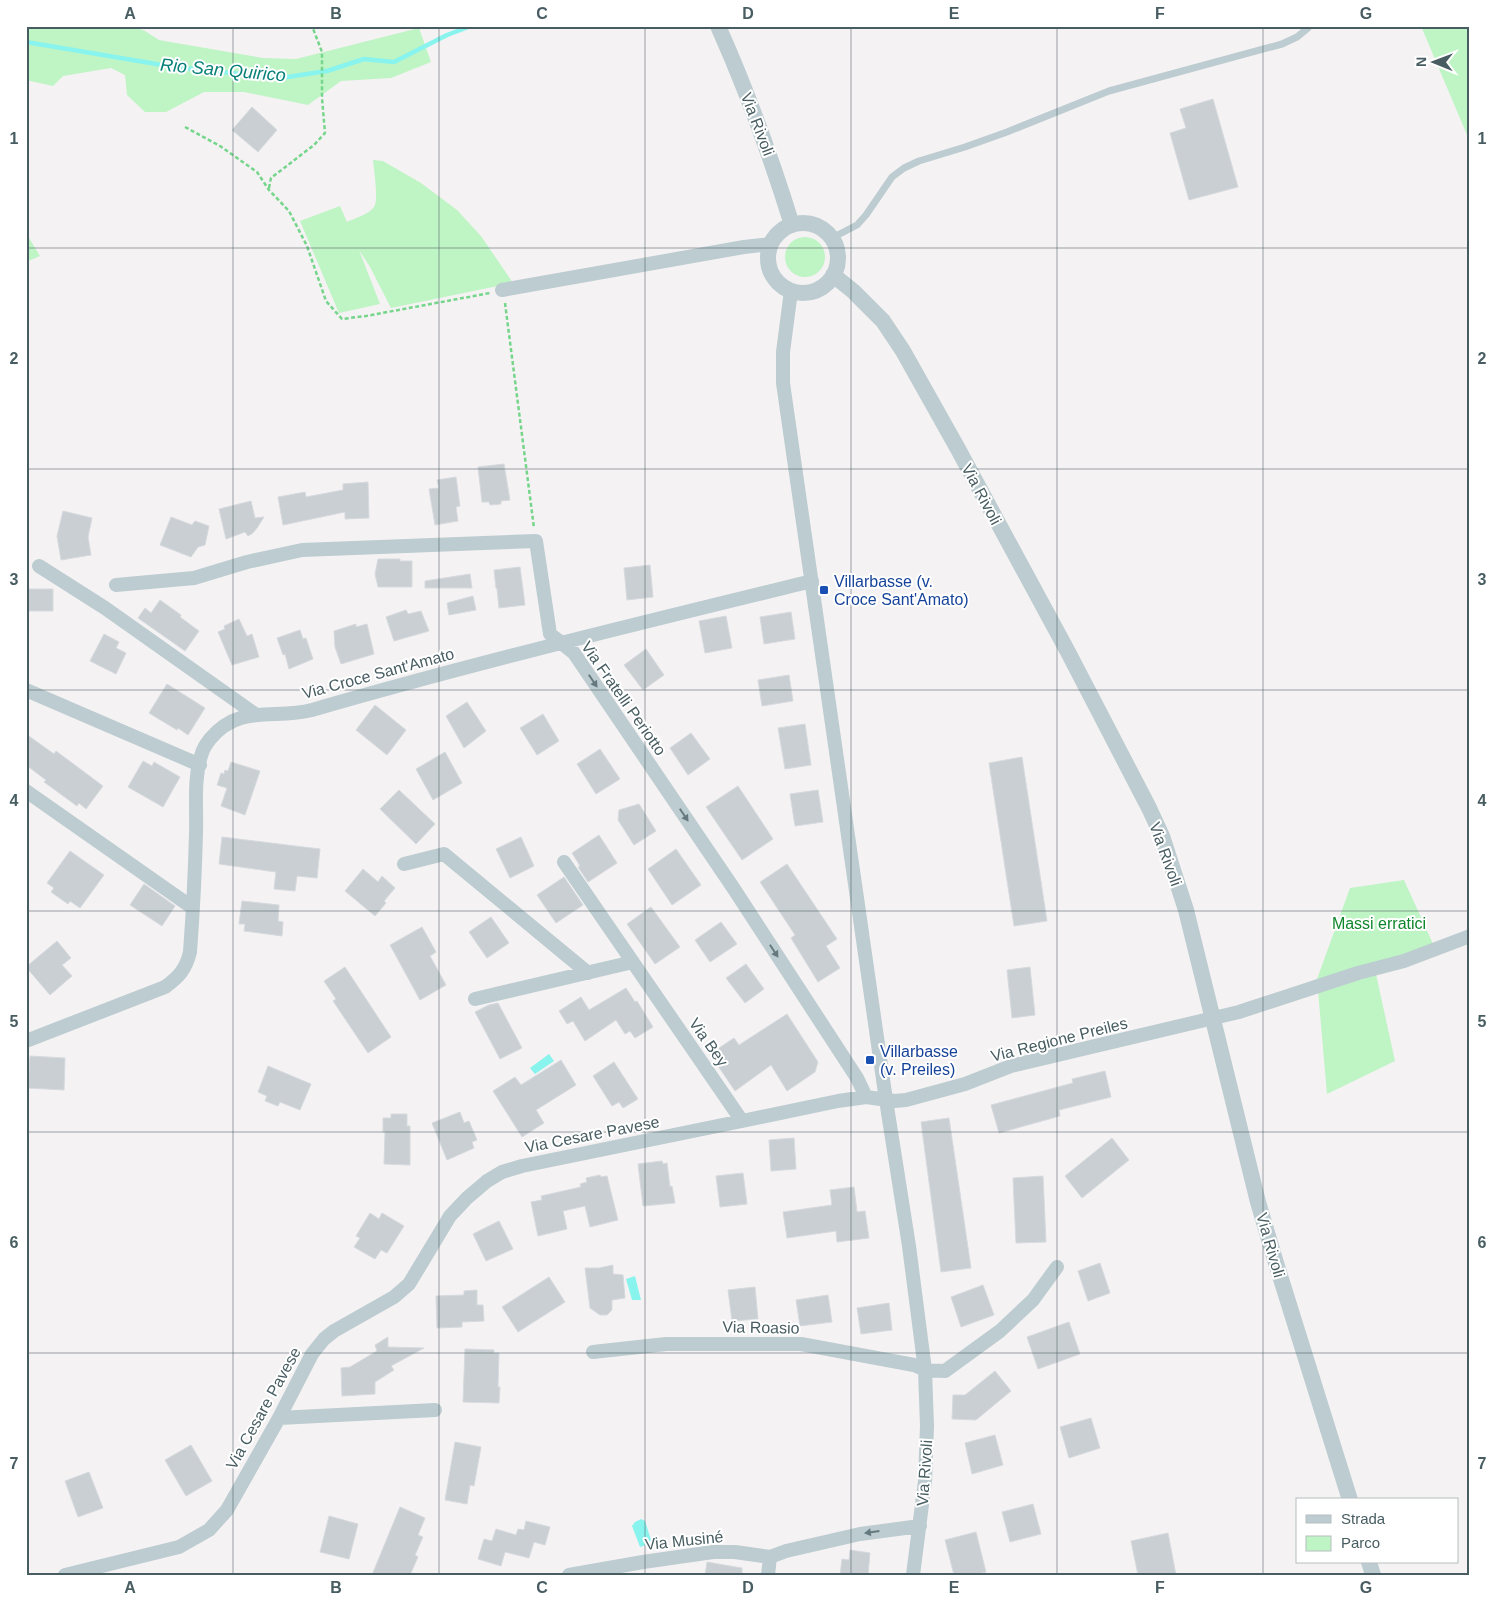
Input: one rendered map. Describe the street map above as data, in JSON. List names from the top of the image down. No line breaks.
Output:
{"streets":{"street":["Via Rivoli","Via Croce Sant'Amato","Via Fratelli Periotto","Via Regione Preiles","Via Bey","Via Cesare Pavese","Via Roasio","Via Musiné"]},"crossings":[["Via Rivoli","Via Croce Sant'Amato"],["Via Rivoli","Via Regione Preiles"],["Via Rivoli","Via Roasio"],["Via Rivoli","Via Musiné"],["Via Croce Sant'Amato","Via Fratelli Periotto"],["Via Bey","Via Cesare Pavese"]],"one_way":["Via Fratelli Periotto","Via Musiné"],"water":["Rio San Quirico"],"parks":["Massi erratici"],"places":{"transit":["Villarbasse (v. Croce Sant'Amato)","Villarbasse (v. Preiles)"]},"legend":["Strada","Parco"],"north":"left","grid":{"columns":["A","B","C","D","E","F","G"],"rows":["1","2","3","4","5","6","7"]}}
